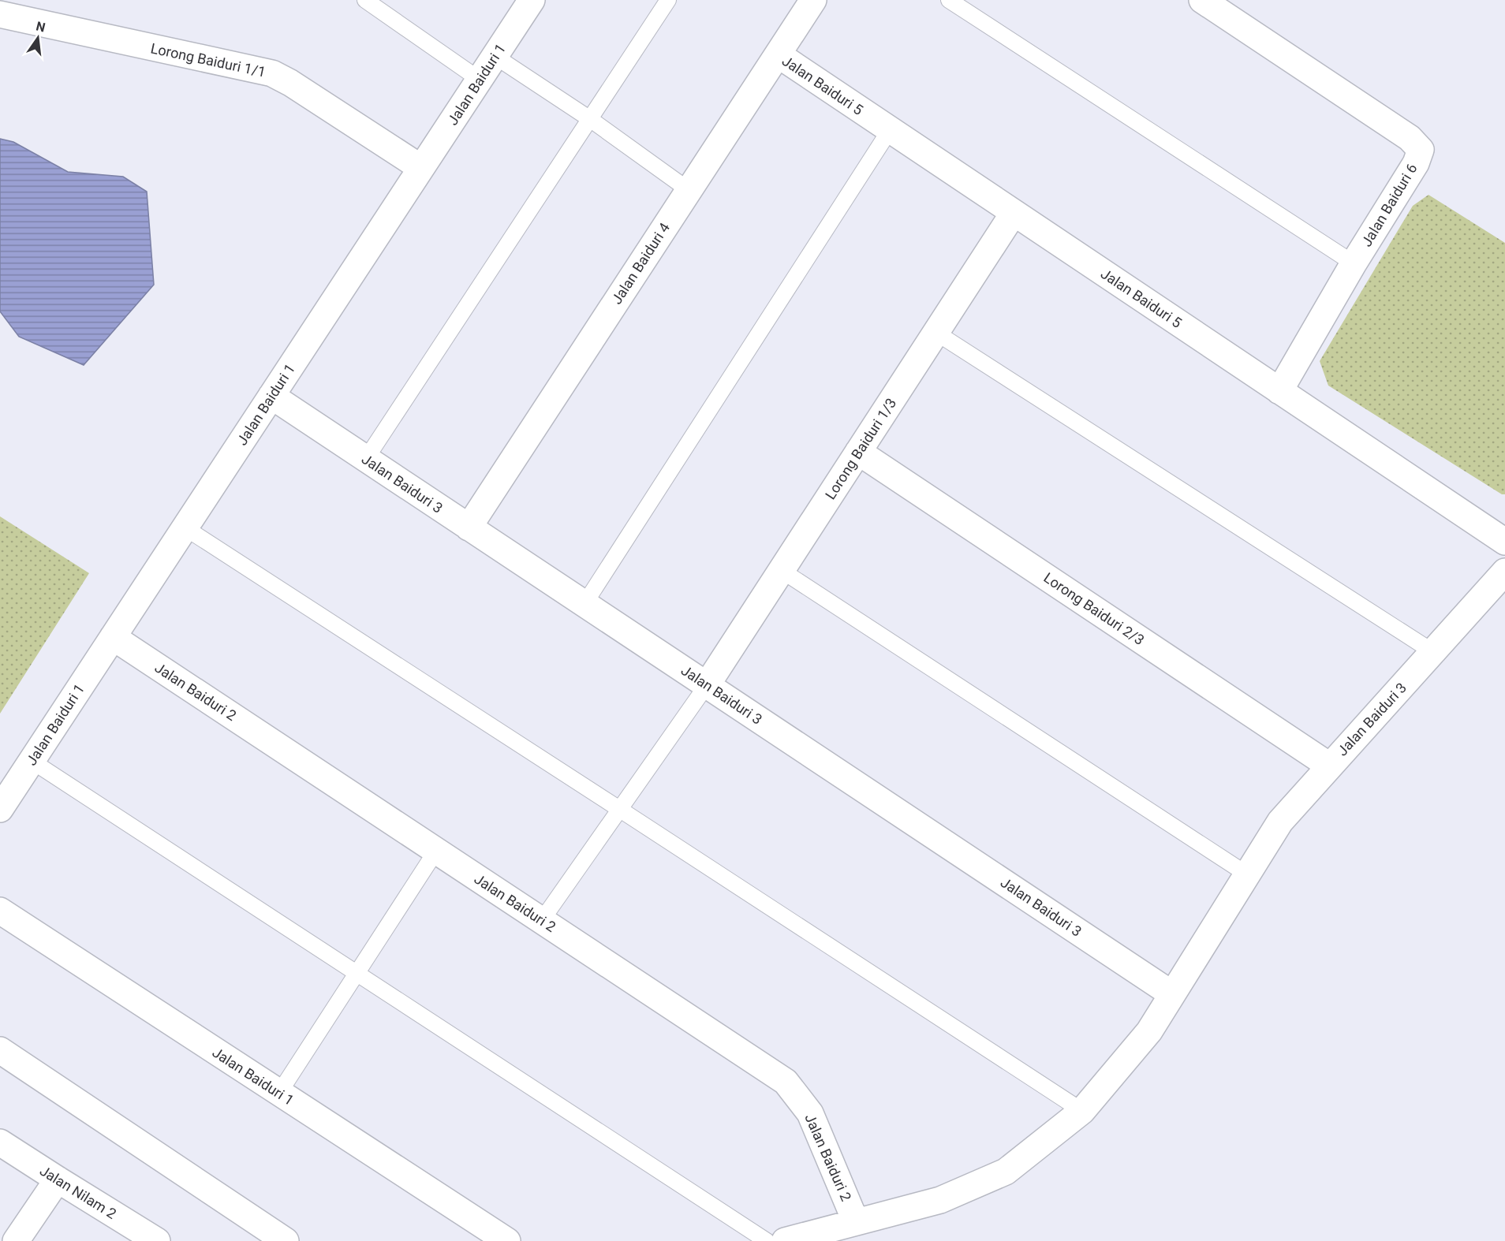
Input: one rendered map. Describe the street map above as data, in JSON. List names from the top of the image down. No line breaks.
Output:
{"streets":{"street":["Lorong Baiduri 1/1","Jalan Baiduri 1","Jalan Baiduri 5","Jalan Baiduri 6","Jalan Baiduri 4","Lorong Baiduri 1/3","Jalan Baiduri 3","Lorong Baiduri 2/3","Jalan Baiduri 2","Jalan Nilam 2"]},"crossings":[["Lorong Baiduri 1/1","Jalan Baiduri 1"],["Jalan Baiduri 1","Jalan Baiduri 3"],["Jalan Baiduri 1","Jalan Baiduri 2"],["Jalan Baiduri 5","Jalan Baiduri 6"],["Jalan Baiduri 5","Jalan Baiduri 4"],["Jalan Baiduri 5","Lorong Baiduri 1/3"],["Jalan Baiduri 4","Jalan Baiduri 3"],["Lorong Baiduri 1/3","Jalan Baiduri 3"],["Lorong Baiduri 1/3","Lorong Baiduri 2/3"],["Jalan Baiduri 3","Lorong Baiduri 2/3"],["Jalan Baiduri 3","Jalan Baiduri 2"]],"north":"top"}
